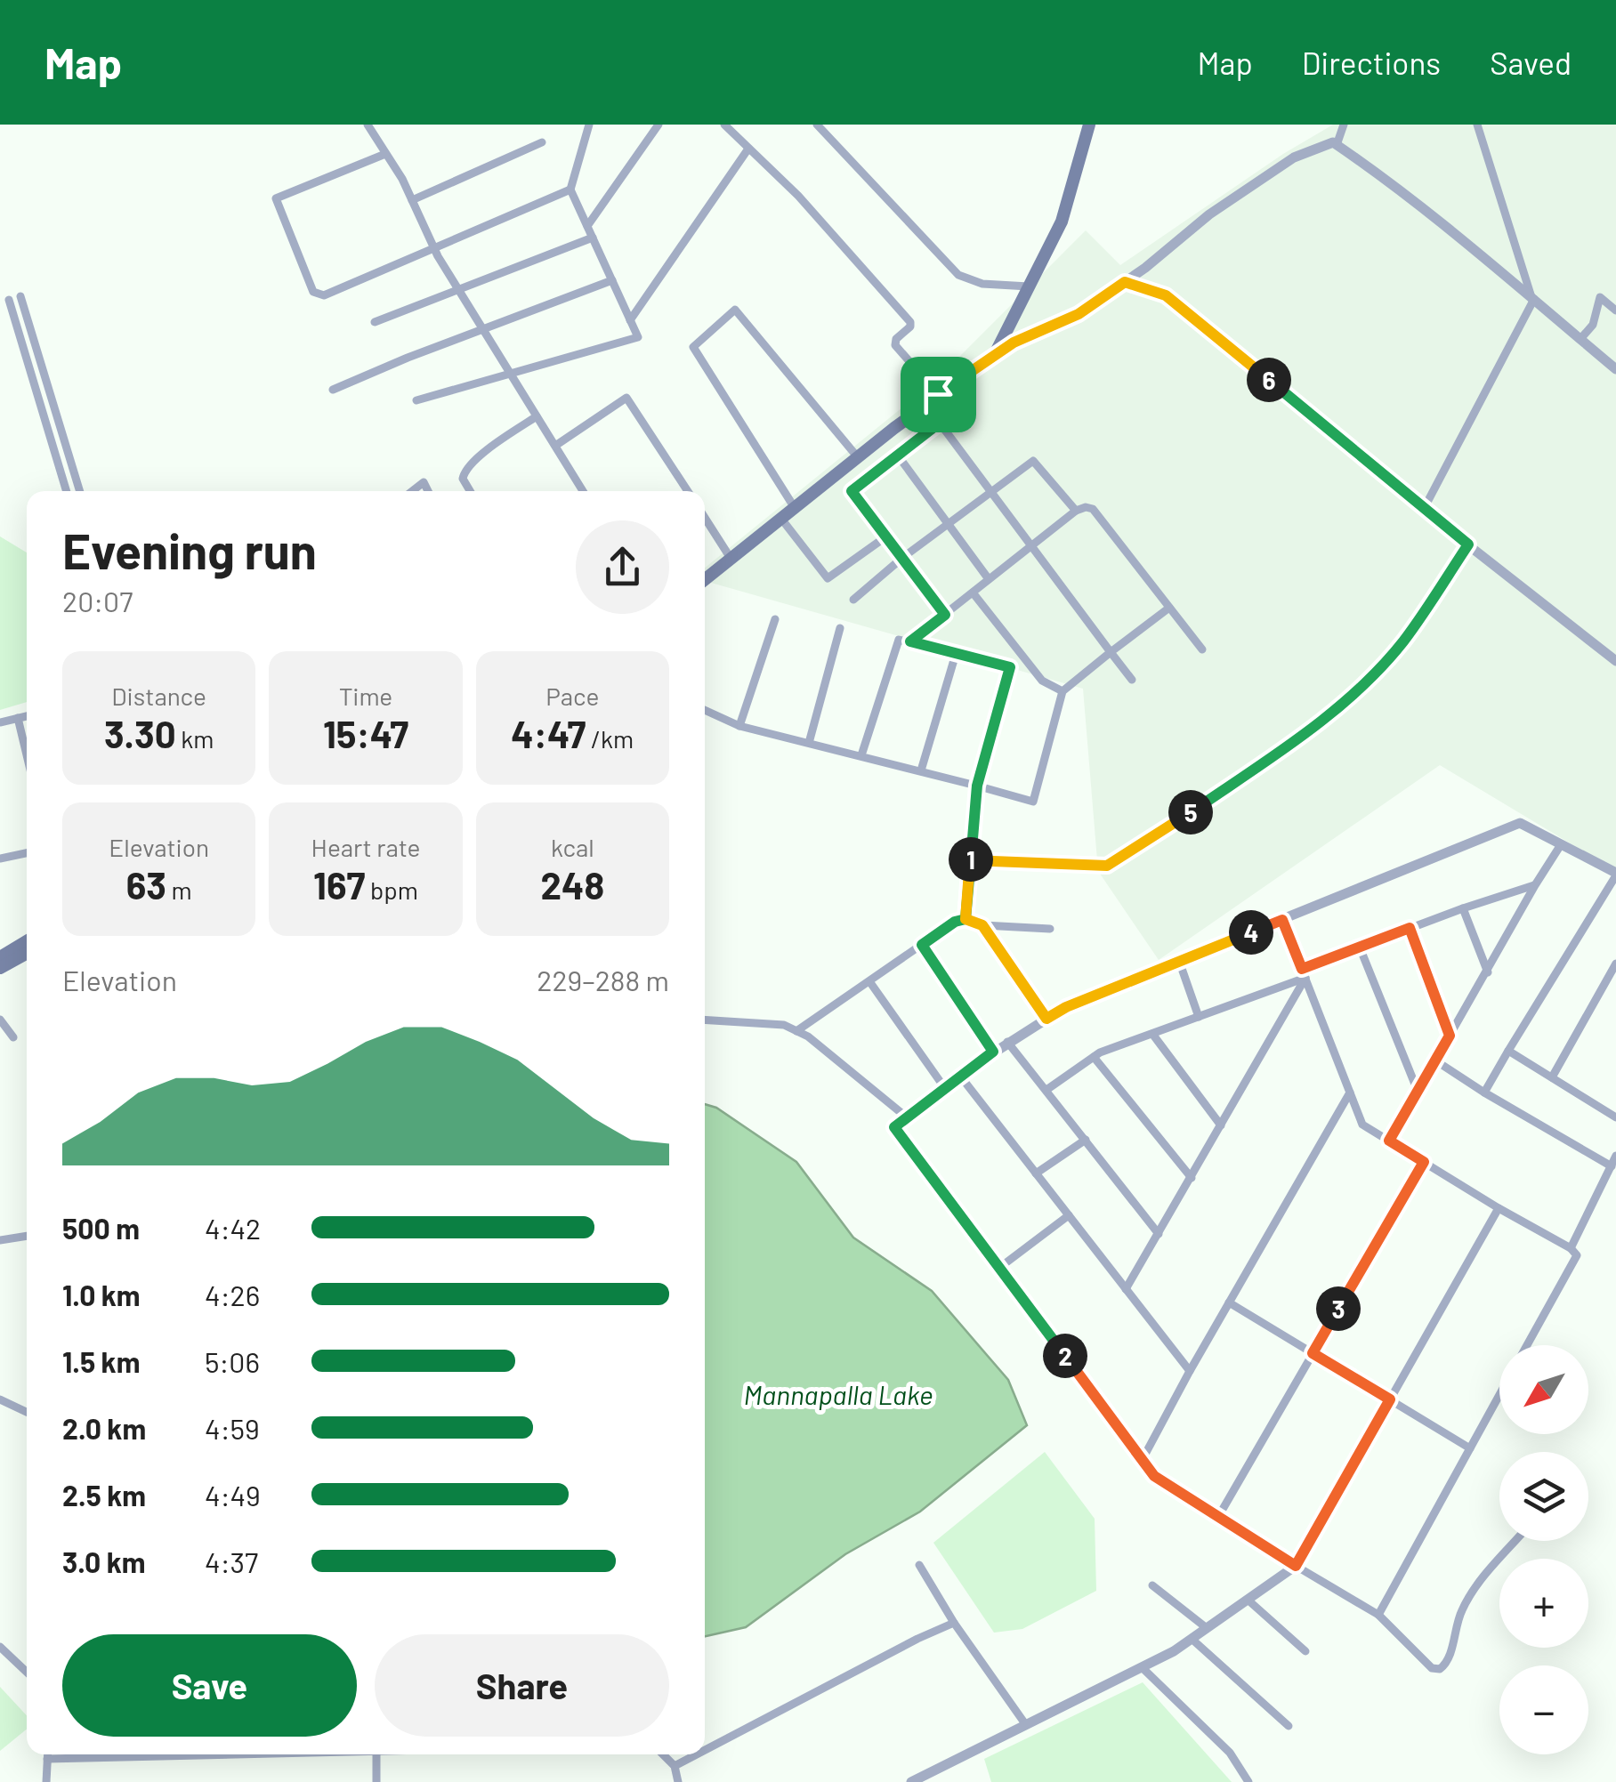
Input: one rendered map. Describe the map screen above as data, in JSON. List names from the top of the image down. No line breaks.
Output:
{"water":["Mannapalla Lake"],"north":"bottom left","page":{"header":"Map","nav":["Map","Directions","Saved"],"pins":["6","5","1","4","3","2"],"heading":["Evening run","20:07"],"stats":[["Distance","3.30 km"],["Time","15:47"],["Pace","4:47 /km"],["Elevation","63 m"],["Heart rate","167 bpm"],["kcal","248"]],"chart":["Elevation","229–288 m"],"list":[{"name":"500 m","note":"4:42"},{"name":"1.0 km","note":"4:26"},{"name":"1.5 km","note":"5:06"},{"name":"2.0 km","note":"4:59"},{"name":"2.5 km","note":"4:49"},{"name":"3.0 km","note":"4:37"}],"map_buttons":["+","−"],"buttons":["Save","Share"]}}
